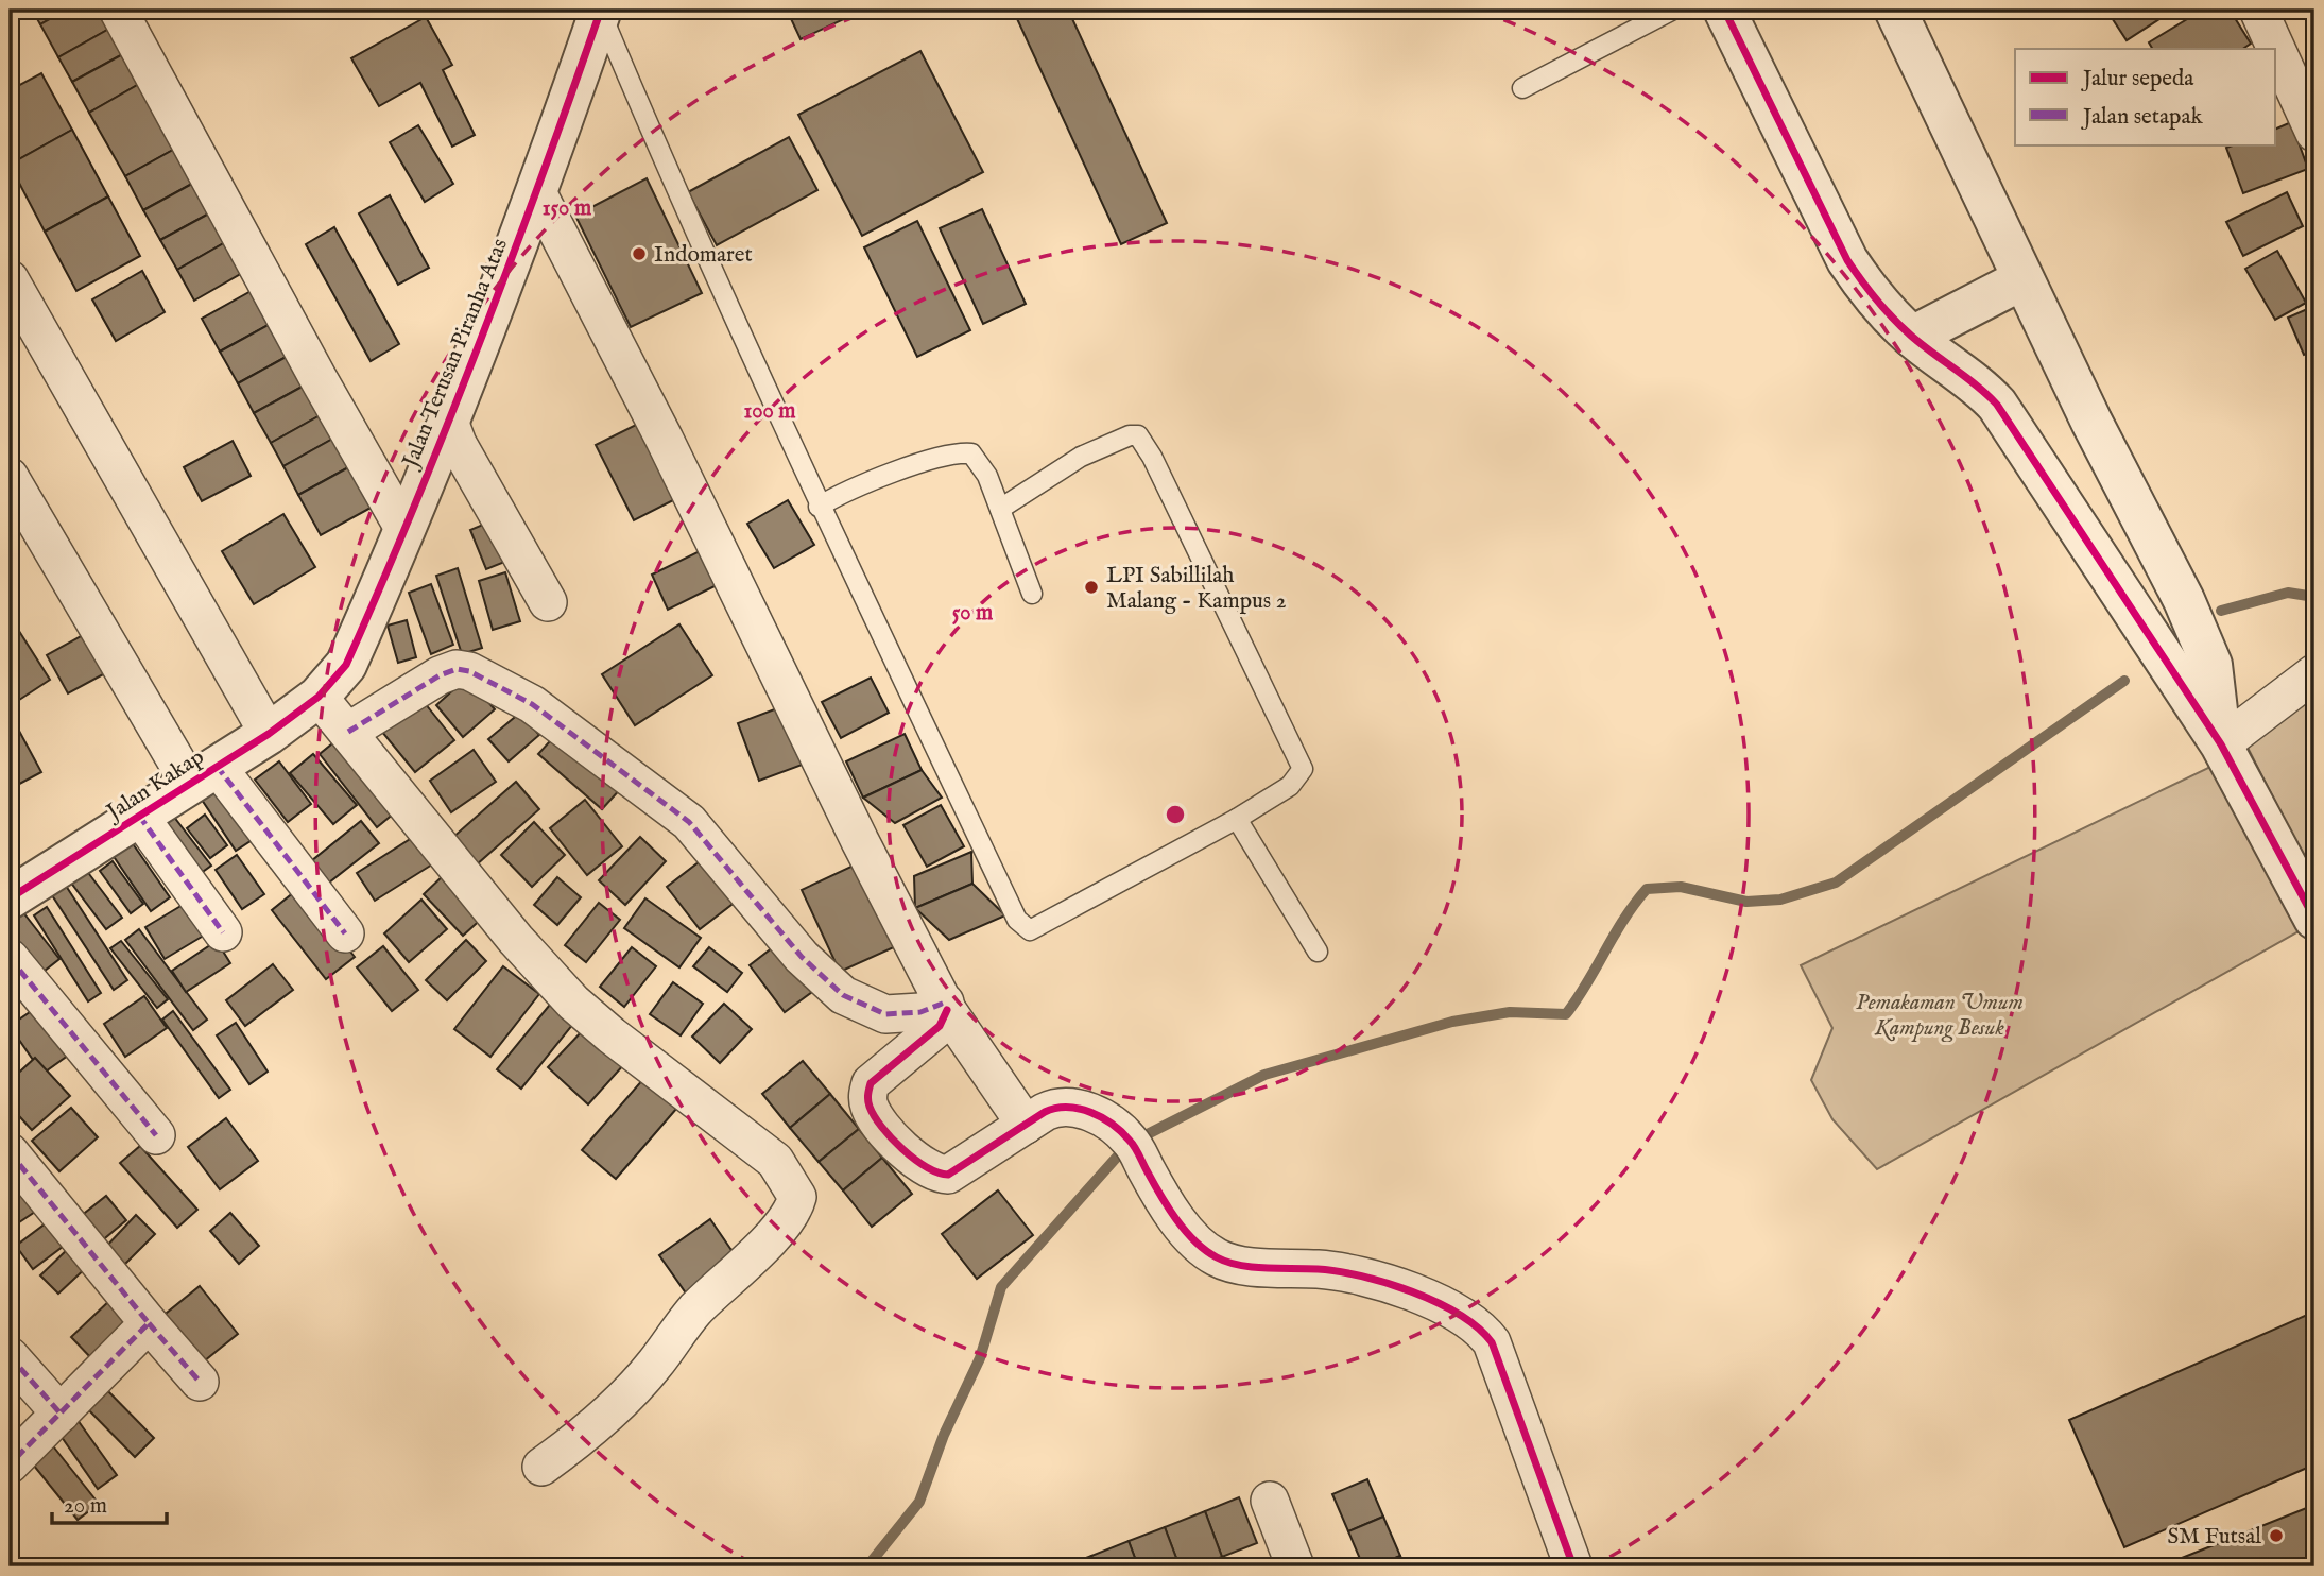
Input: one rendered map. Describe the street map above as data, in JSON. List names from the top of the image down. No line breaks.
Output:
{"streets":{"street":["Jalan Terusan Piranha Atas","Jalan Kakap"]},"crossings":[["Jalan Terusan Piranha Atas","Jalan Kakap"]],"parks":["Pemakaman Umum Kampung Besuk"],"places":["Indomaret","LPI Sabillilah Malang - Kampus 2","SM Futsal"],"legend":["Jalur sepeda","Jalan setapak"],"scale_bar":"20 m","rings":["150 m","100 m","50 m"]}
